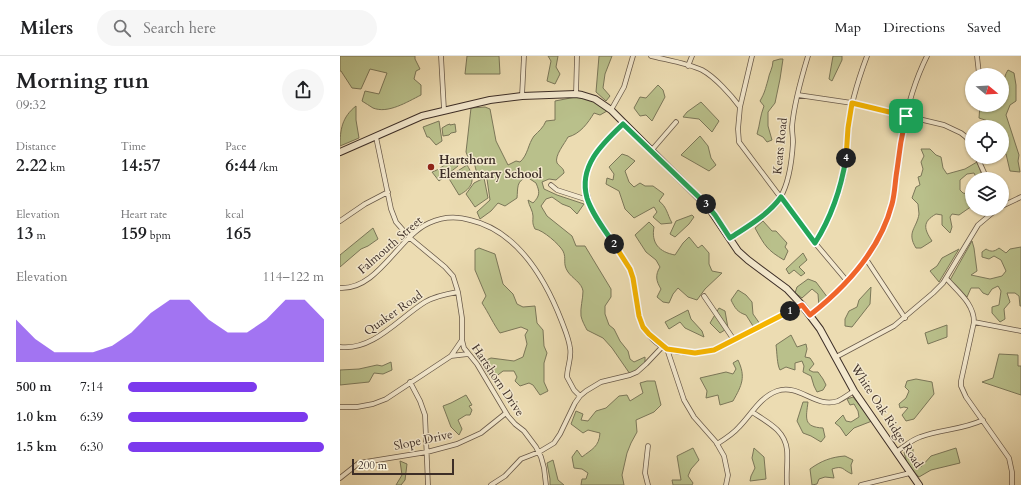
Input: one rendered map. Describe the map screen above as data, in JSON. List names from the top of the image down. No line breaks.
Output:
{"streets":{"street":["Keats Road","Falmouth Street","Quaker Road","Hartshorn Drive","White Oak Ridge Road","Slope Drive"]},"crossings":[["Keats Road","White Oak Ridge Road"],["Falmouth Street","Hartshorn Drive"],["Quaker Road","Hartshorn Drive"],["Hartshorn Drive","White Oak Ridge Road"],["Hartshorn Drive","Slope Drive"]],"places":["Hartshorn Elementary School"],"scale_bar":"200 m","north":"right","page":{"header":"Milers","search":"Search here","nav":["Map","Directions","Saved"],"heading":["Morning run","09:32"],"stats":[["Distance","2.22 km"],["Time","14:57"],["Pace","6:44 /km"],["Elevation","13 m"],["Heart rate","159 bpm"],["kcal","165"]],"pins":["4","3","2","1"],"chart":["Elevation","114–122 m"],"list":[{"name":"500 m","note":"7:14"},{"name":"1.0 km","note":"6:39"},{"name":"1.5 km","note":"6:30"}],"scale":"200 m"}}
